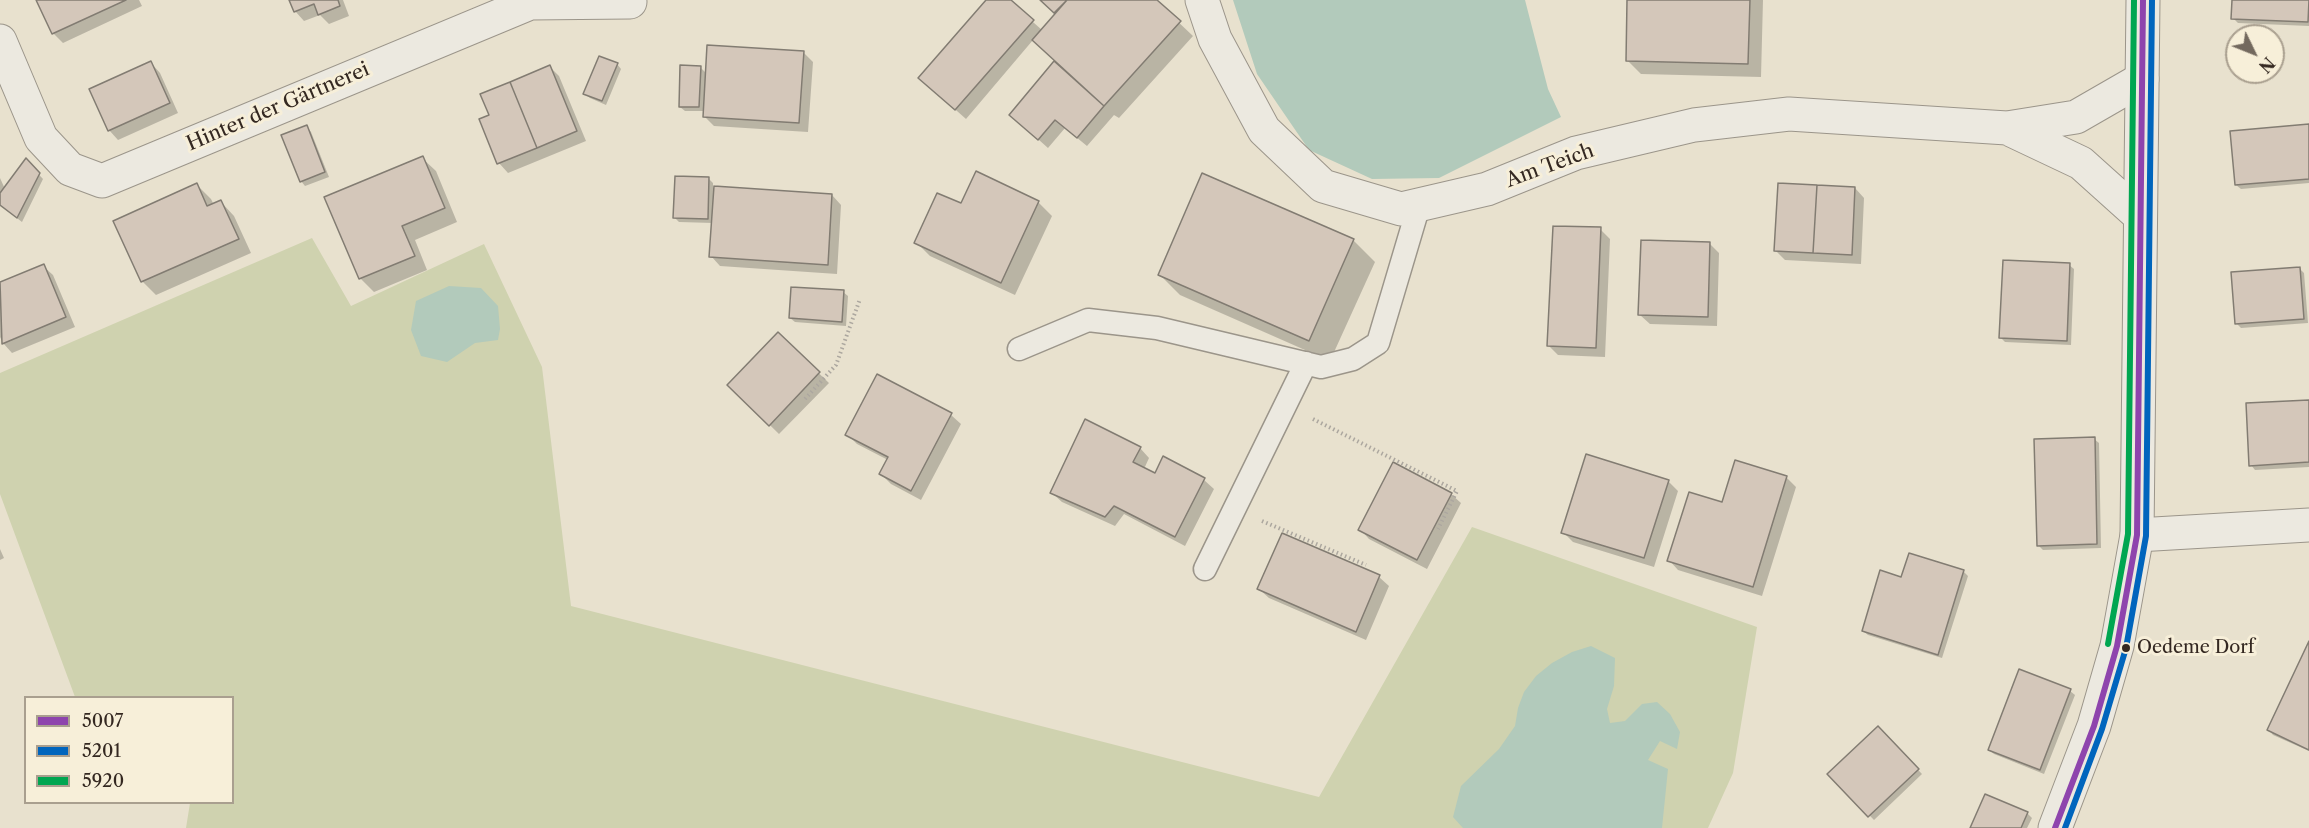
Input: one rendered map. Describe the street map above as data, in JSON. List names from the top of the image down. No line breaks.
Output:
{"streets":{"street":["Hinter der Gärtnerei","Am Teich"]},"places":["Oedeme Dorf"],"lines":["transit line 5007","transit line 5201","transit line 5920"],"legend":["5007","5201","5920"],"north":"bottom right"}
